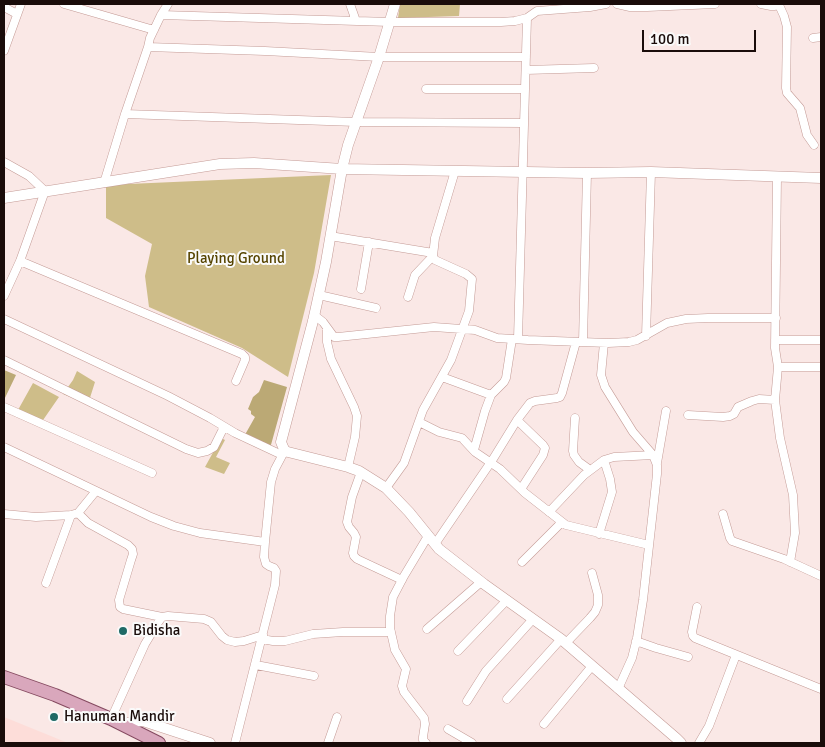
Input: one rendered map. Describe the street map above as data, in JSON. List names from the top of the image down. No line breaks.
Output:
{"parks":["Playing Ground"],"places":["Bidisha","Hanuman Mandir"],"scale_bar":"100 m"}
